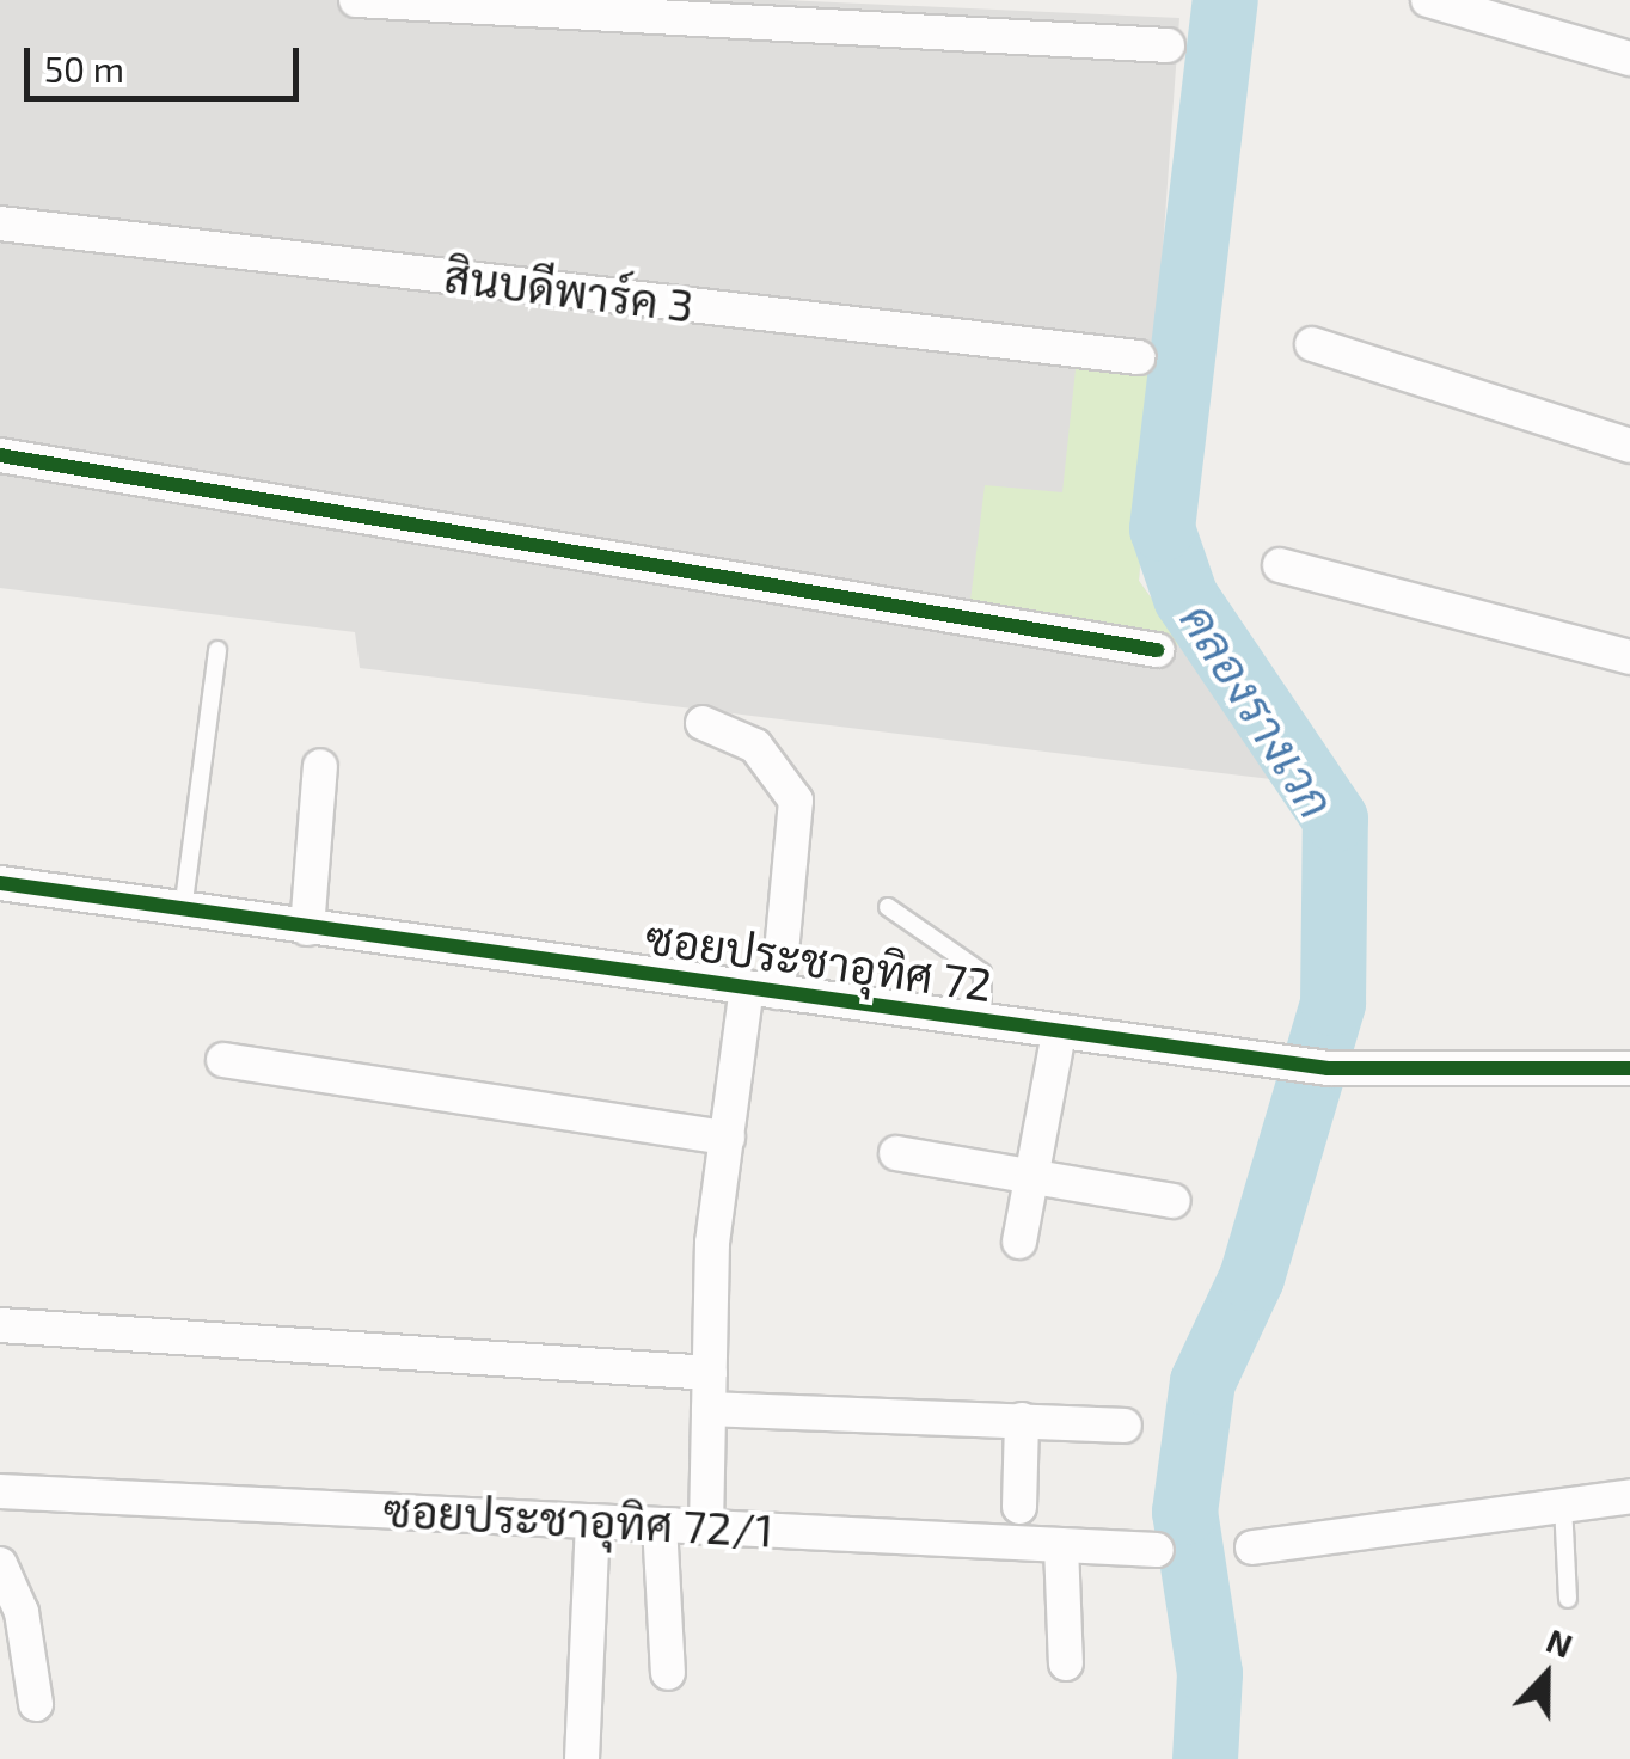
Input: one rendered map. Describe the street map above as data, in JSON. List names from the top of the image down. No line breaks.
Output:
{"streets":{"street":["สินบดีพาร์ค 3","ซอยประชาอุทิศ 72","ซอยประชาอุทิศ 72/1"]},"water":["คลองรางเวก"],"scale_bar":"50 m","north":"top"}
